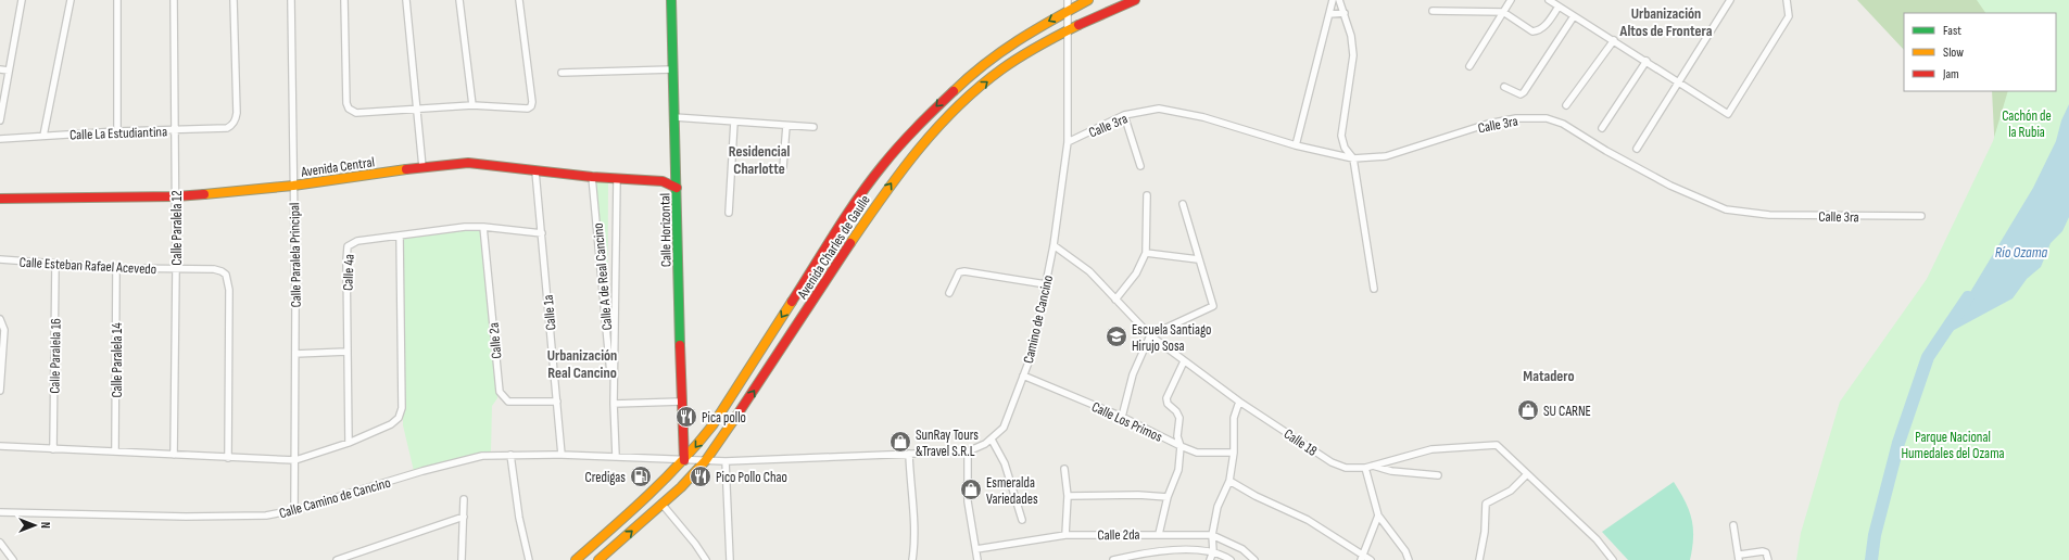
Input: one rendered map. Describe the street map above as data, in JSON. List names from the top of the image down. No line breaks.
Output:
{"streets":{"main road":["Avenida Central","Calle Horizontal","Avenida Charles de Gaulle"],"street":["Calle 3ra","Calle La Estudiantina","Calle Paralela 12","Calle Paralela Principal","Calle Esteban Rafael Acevedo","Calle 4a","Calle A de Real Cancino","Calle 1a","Camino de Cancino","Calle 2a","Calle Paralela 16","Calle Paralela 14","Calle Los Primos","Calle 18","Calle Camino de Cancino","Calle 2da"]},"crossings":[["Calle 3ra","Camino de Cancino"],["Calle La Estudiantina","Calle Paralela 12"],["Avenida Central","Calle Paralela 12"],["Avenida Central","Calle Horizontal"],["Avenida Central","Calle Paralela Principal"],["Avenida Central","Calle A de Real Cancino"],["Avenida Central","Calle 1a"],["Calle Paralela 12","Calle Esteban Rafael Acevedo"],["Calle Horizontal","Avenida Charles de Gaulle"],["Calle Horizontal","Camino de Cancino"],["Avenida Charles de Gaulle","Camino de Cancino"],["Calle Paralela Principal","Calle Camino de Cancino"],["Calle Esteban Rafael Acevedo","Calle Paralela 16"],["Calle Esteban Rafael Acevedo","Calle Paralela 14"],["Calle 4a","Calle 1a"],["Calle 4a","Calle 2a"],["Calle 1a","Calle 2a"],["Calle 1a","Calle Camino de Cancino"],["Camino de Cancino","Calle Los Primos"],["Camino de Cancino","Calle 18"],["Camino de Cancino","Calle Camino de Cancino"]],"districts":["Urbanización Altos de Frontera","Residencial Charlotte","Urbanización Real Cancino","Matadero"],"water":["Río Ozama"],"parks":["Cachón de la Rubia","Parque Nacional Humedales del Ozama"],"places":{"school or university":["Escuela Santiago Hirujo Sosa"],"shop":["SU CARNE","SunRay Tours &Travel S.R.L","Esmeralda Variedades"],"restaurant":["Pica pollo","Pico Pollo Chao"],"fuel station":["Credigas"]},"legend":["Fast","Slow","Jam"],"north":"right"}
